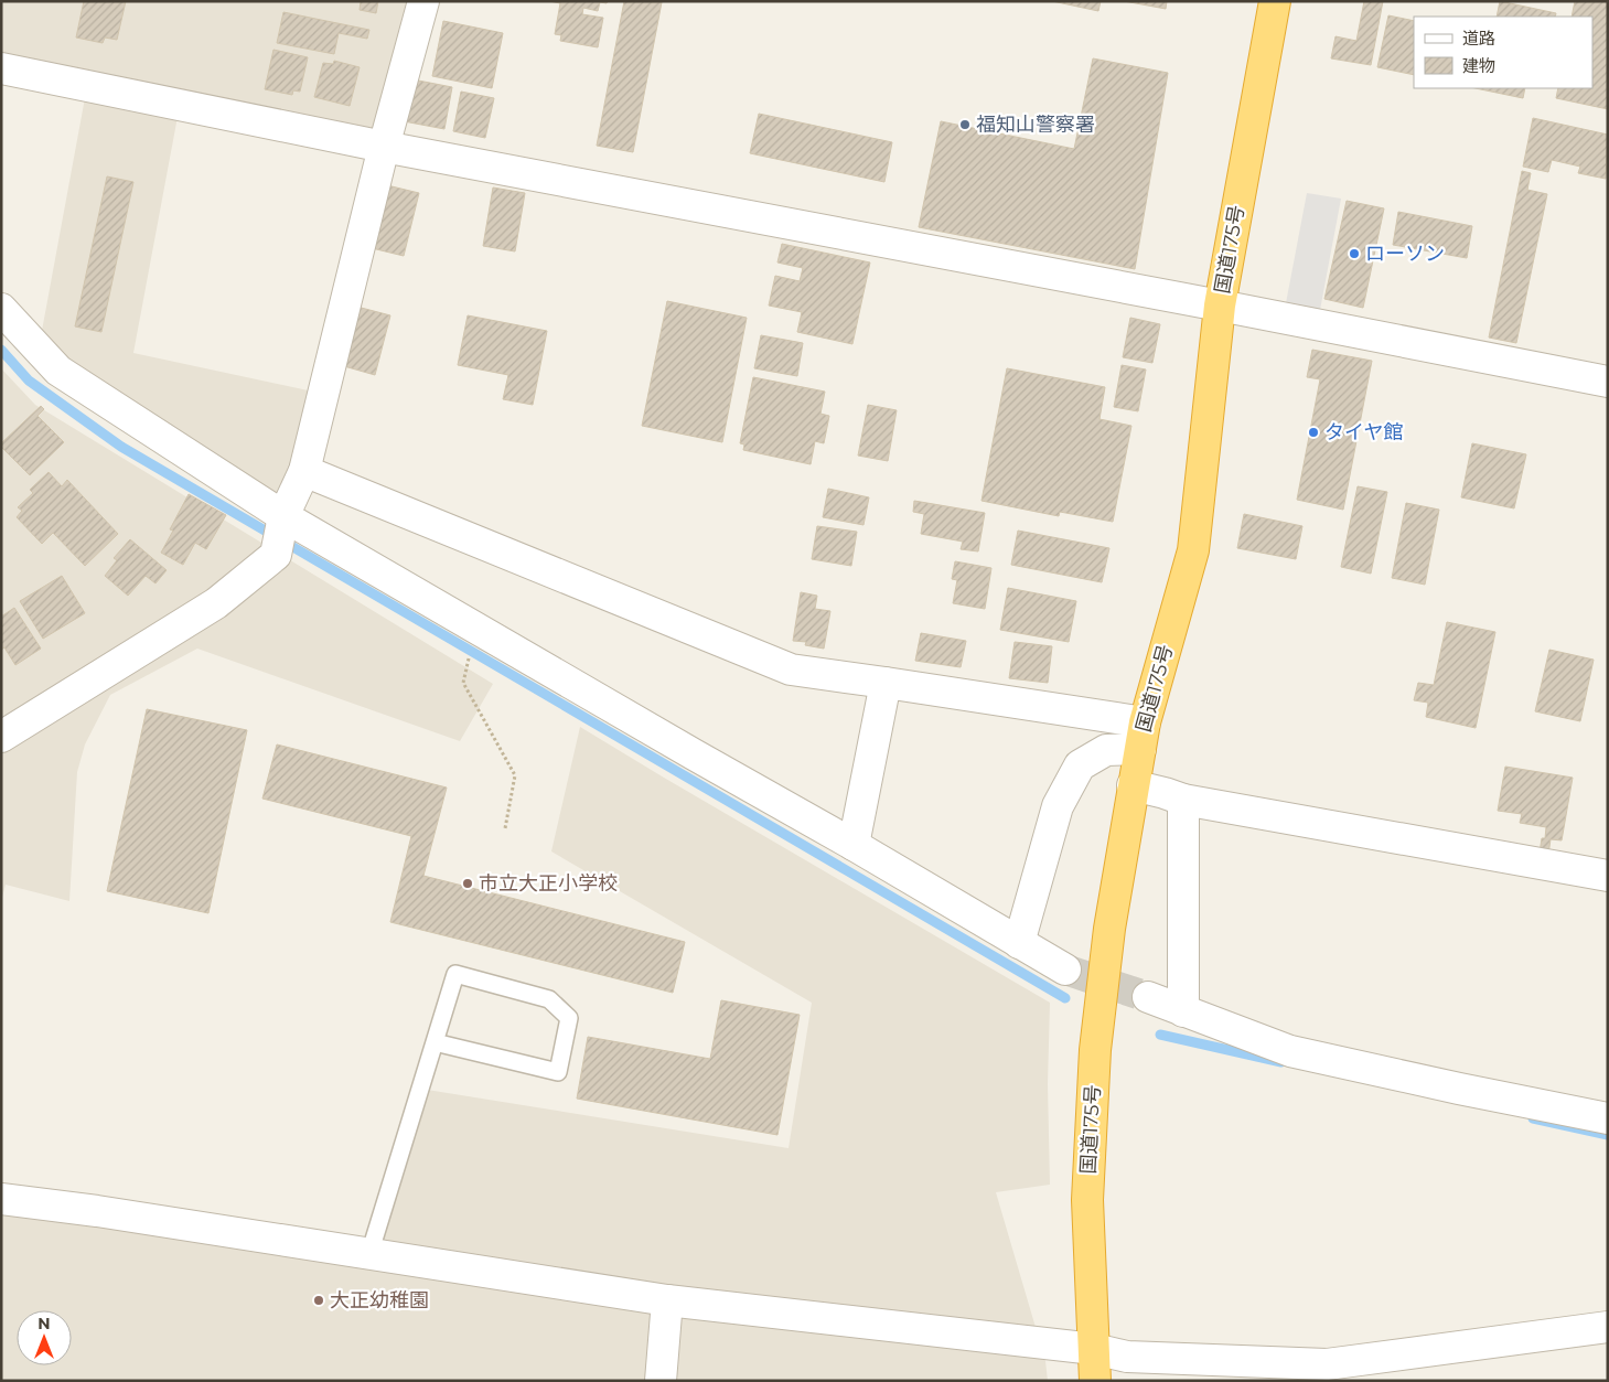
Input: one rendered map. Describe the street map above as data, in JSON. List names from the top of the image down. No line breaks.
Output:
{"streets":{"highway":["国道175号"]},"places":["福知山警察署","ローソン","タイヤ館","市立大正小学校","大正幼稚園"],"legend":["道路","建物"],"north":"top"}
